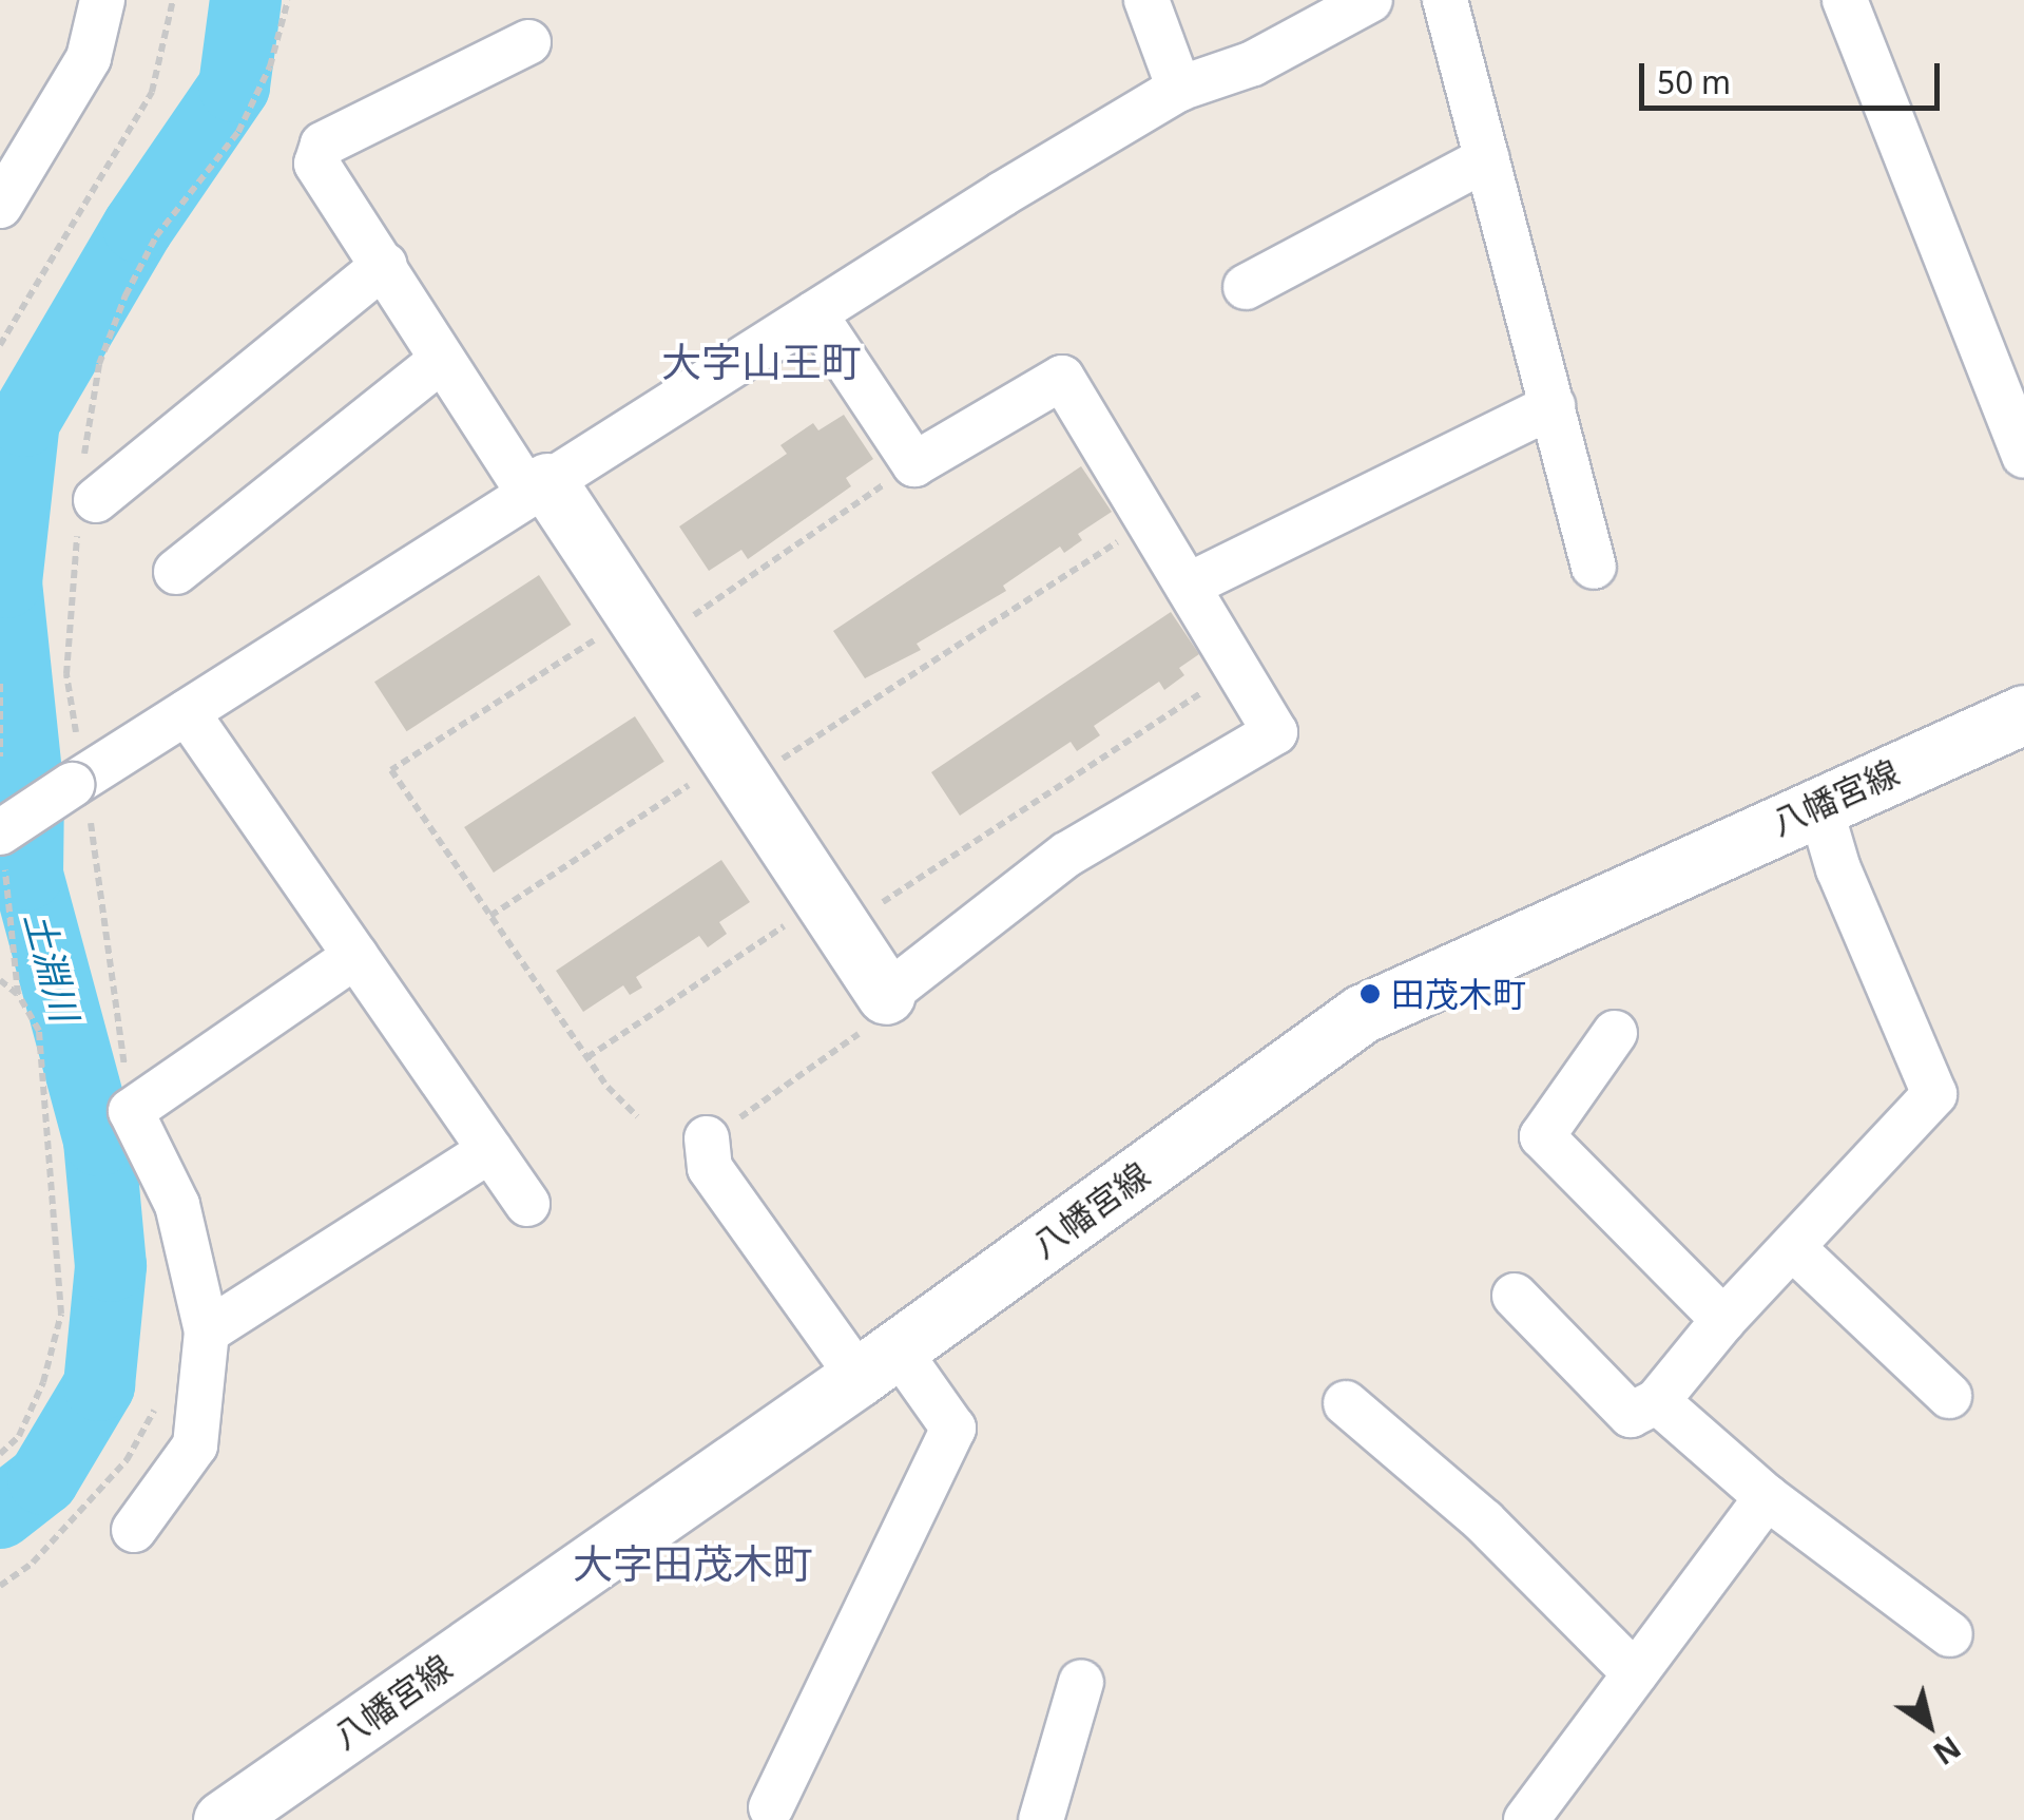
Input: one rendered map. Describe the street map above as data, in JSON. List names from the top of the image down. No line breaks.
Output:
{"streets":{"main road":["八幡宮線"]},"districts":["大字山王町","大字田茂木町"],"water":["土淵川"],"places":["田茂木町"],"scale_bar":"50 m","north":"bottom right"}
